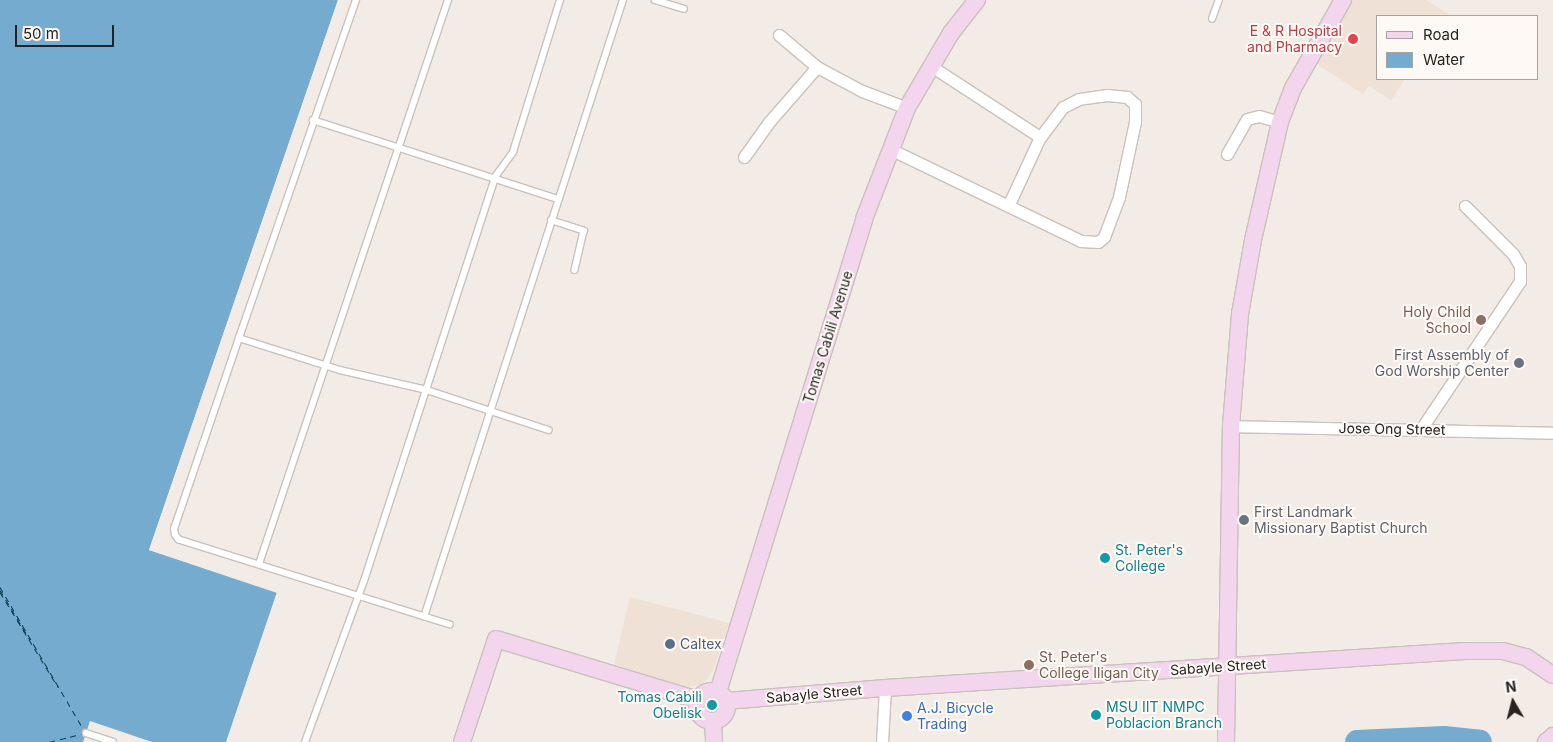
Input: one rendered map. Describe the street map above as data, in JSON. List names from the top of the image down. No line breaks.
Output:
{"streets":{"street":["Tomas Cabili Avenue","Jose Ong Street","Sabayle Street"]},"crossings":[["Tomas Cabili Avenue","Sabayle Street"]],"places":["E & R Hospital and Pharmacy","Holy Child School","First Assembly of God Worship Center","First Landmark Missionary Baptist Church","St. Peter's College","Caltex","St. Peter's College Iligan City","Tomas Cabili Obelisk","MSU IIT NMPC Poblacion Branch","A.J. Bicycle Trading"],"legend":["Road","Water"],"scale_bar":"50 m","north":"top"}
